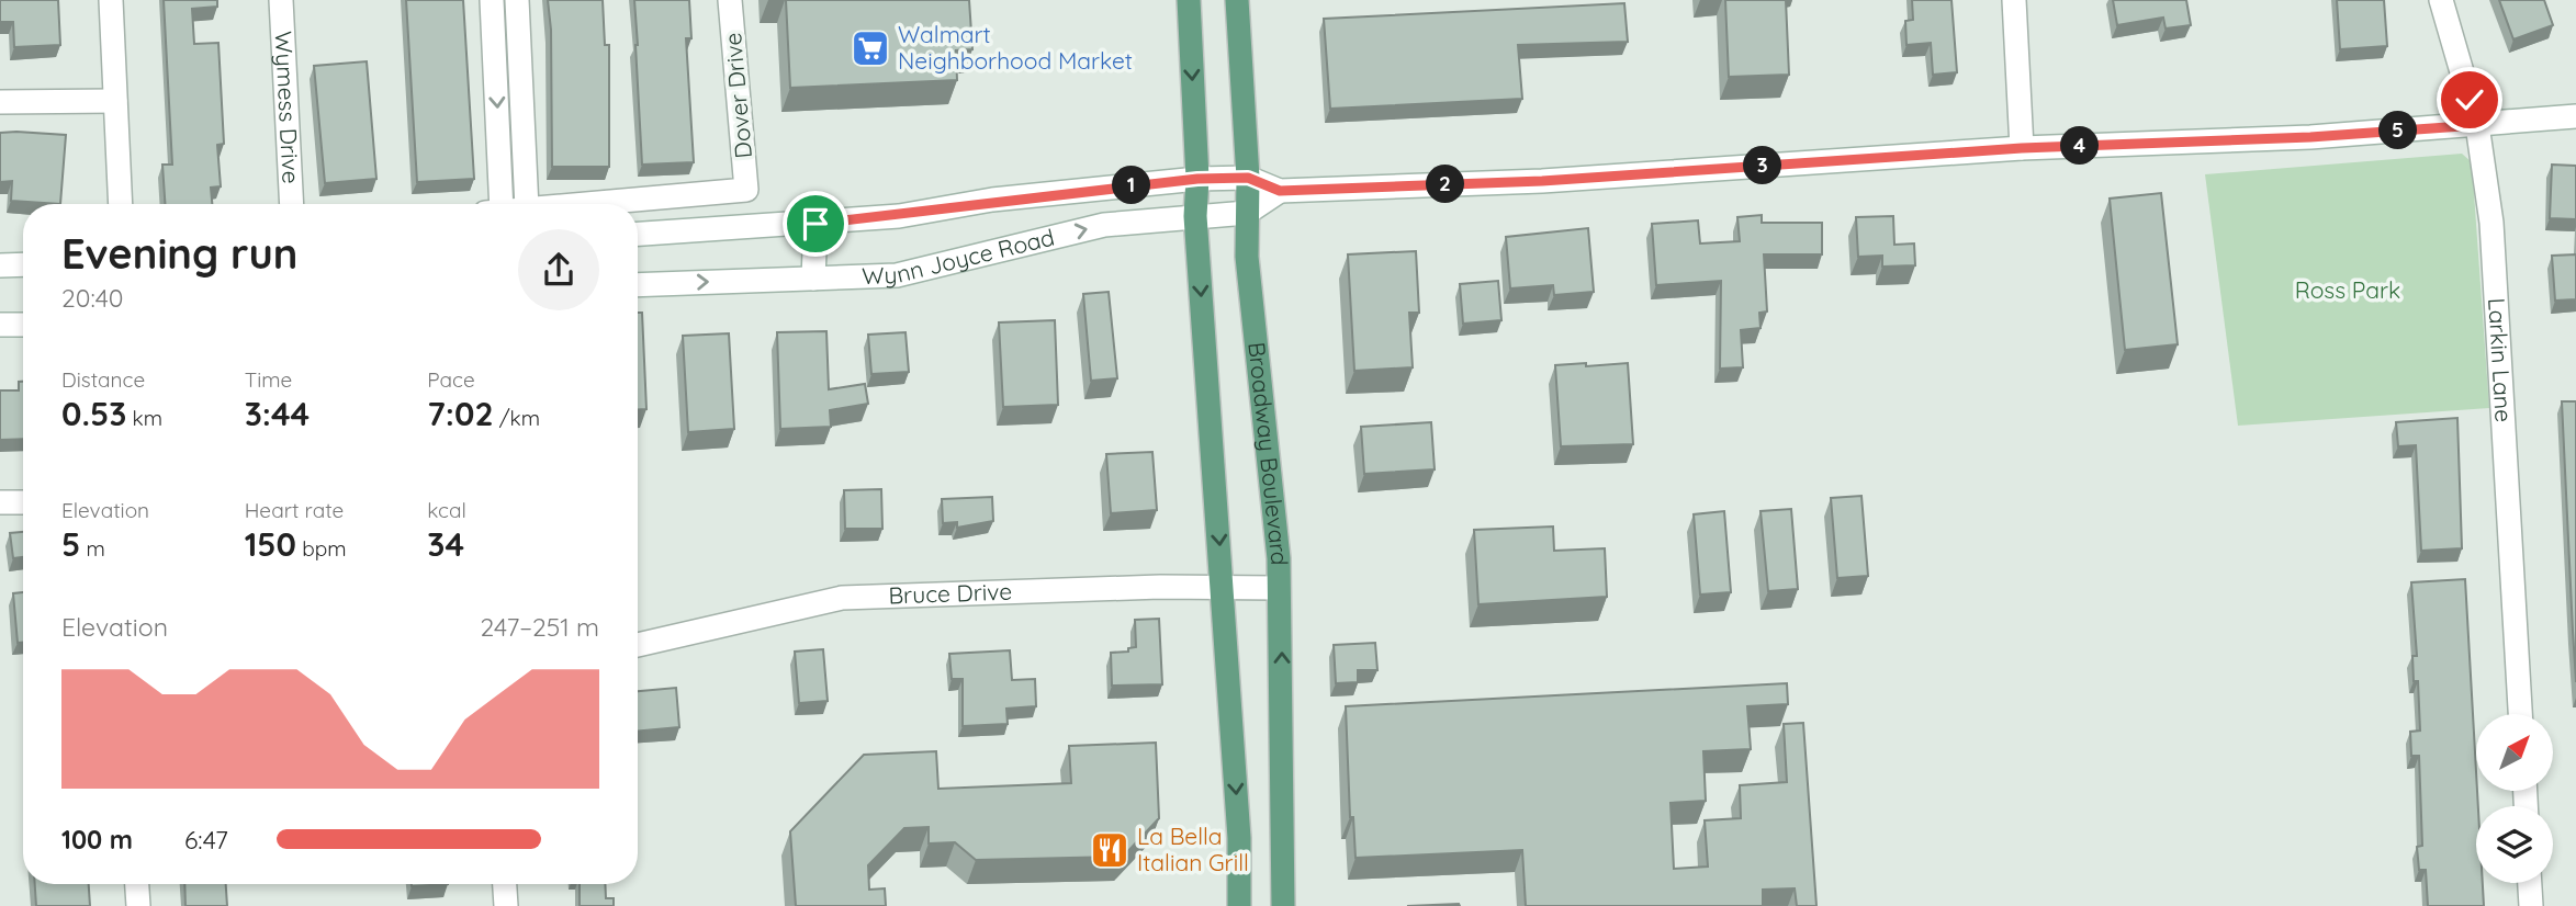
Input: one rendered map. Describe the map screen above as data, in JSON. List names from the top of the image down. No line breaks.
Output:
{"streets":{"main road":["Broadway Boulevard"],"street":["Dover Drive","Wymess Drive","Wynn Joyce Road","Larkin Lane","Bruce Drive"]},"crossings":[["Wynn Joyce Road","Larkin Lane"],["Wynn Joyce Road","Broadway Boulevard"],["Broadway Boulevard","Bruce Drive"]],"parks":["Ross Park"],"places":{"supermarket":["Walmart Neighborhood Market"],"restaurant":["La Bella Italian Grill"]},"north":"top right","page":{"pins":["5","4","3","2","1"],"heading":["Evening run","20:40"],"stats":[["Distance","0.53 km"],["Time","3:44"],["Pace","7:02 /km"],["Elevation","5 m"],["Heart rate","150 bpm"],["kcal","34"]],"chart":["Elevation","247–251 m"],"list":[{"name":"100 m","note":"6:47"}]}}
